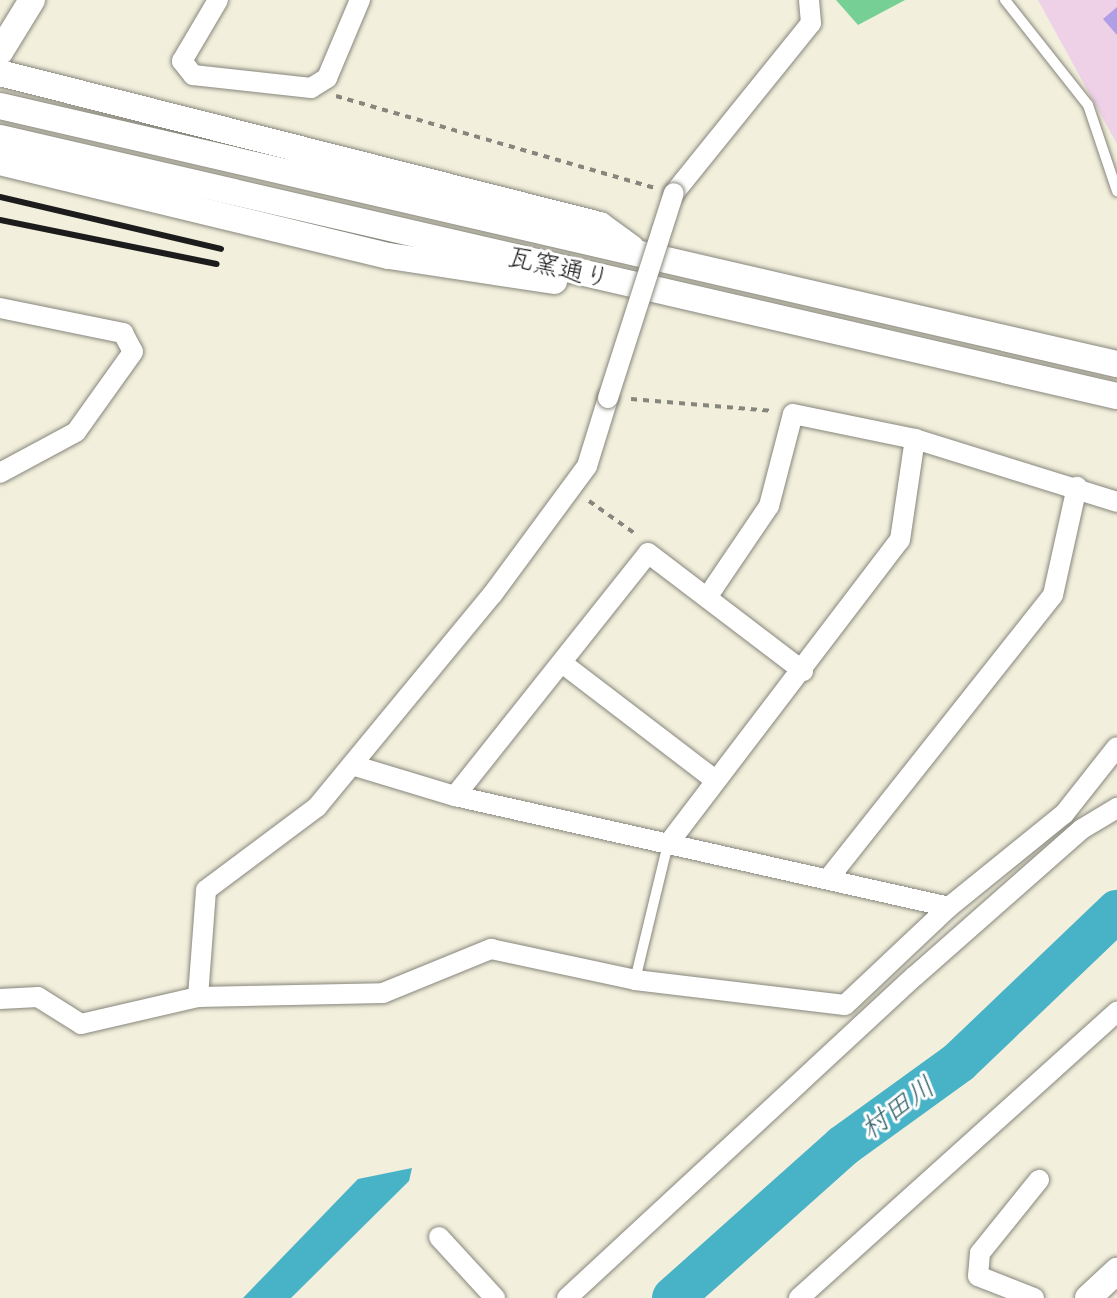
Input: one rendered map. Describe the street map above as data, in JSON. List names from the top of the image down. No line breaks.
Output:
{"streets":{"street":["瓦窯通り"]},"water":["村田川"]}
